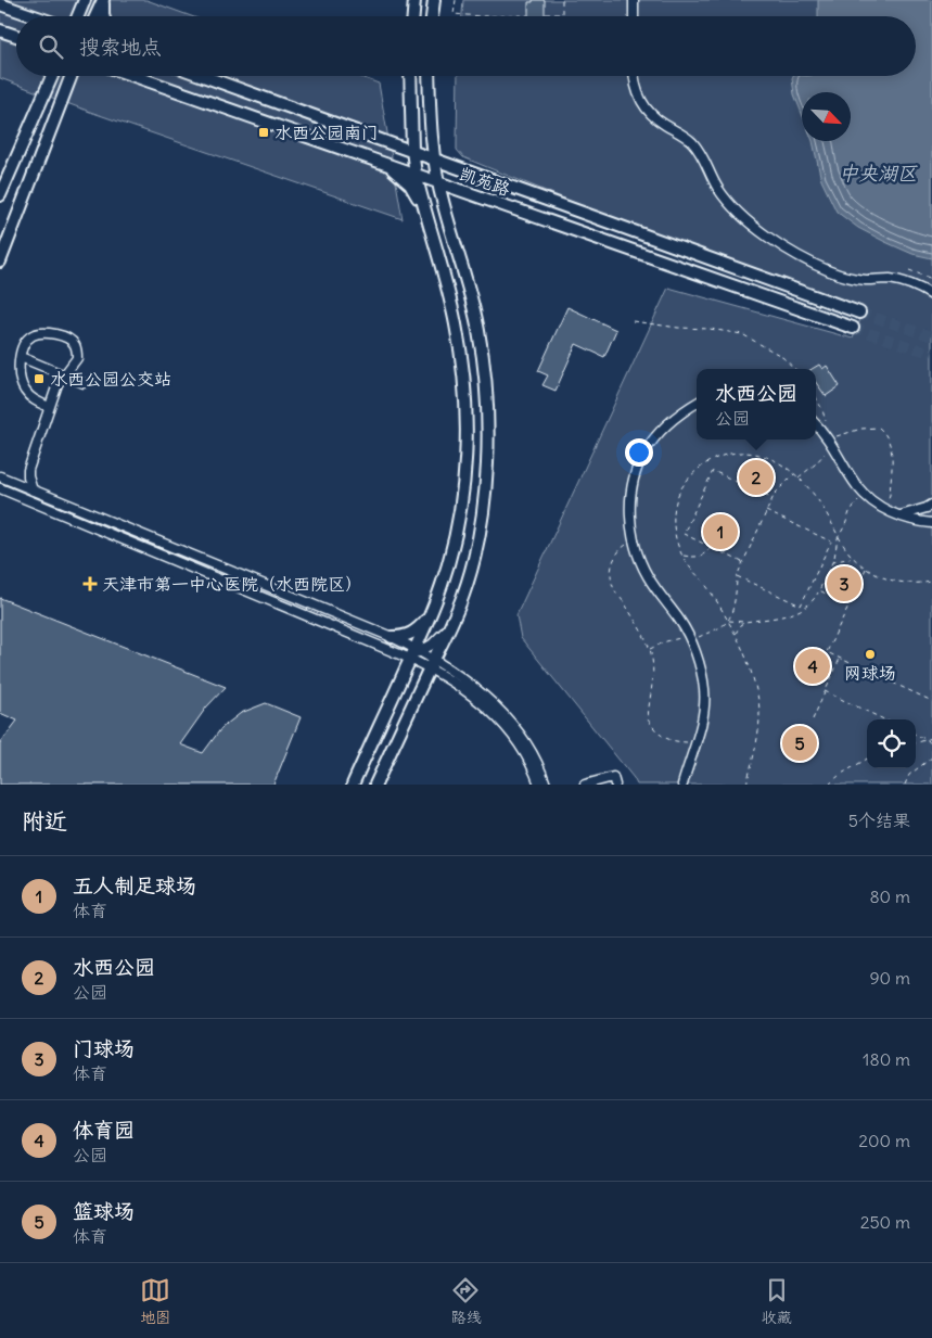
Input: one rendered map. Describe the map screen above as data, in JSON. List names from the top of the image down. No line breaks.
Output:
{"streets":{"main road":["凯苑路"]},"water":["中央湖区"],"places":{"transit":["水西公园南门","水西公园公交站"],"health":["天津市第一中心医院（水西院区）"],"other":["网球场"]},"north":"bottom right","page":{"search":"搜索地点","popup":["水西公园","公园"],"pins":["2","1","3","4","5"],"heading":["附近","5个结果"],"list":[{"mark":"1","name":"五人制足球场","note":"体育","value":"80 m"},{"mark":"2","name":"水西公园","note":"公园","value":"90 m"},{"mark":"3","name":"‌门球场‌","note":"体育","value":"180 m"},{"mark":"4","name":"体育园","note":"公园","value":"200 m"},{"mark":"5","name":"篮球场","note":"体育","value":"250 m"}],"nav":["地图","路线","收藏"]}}
